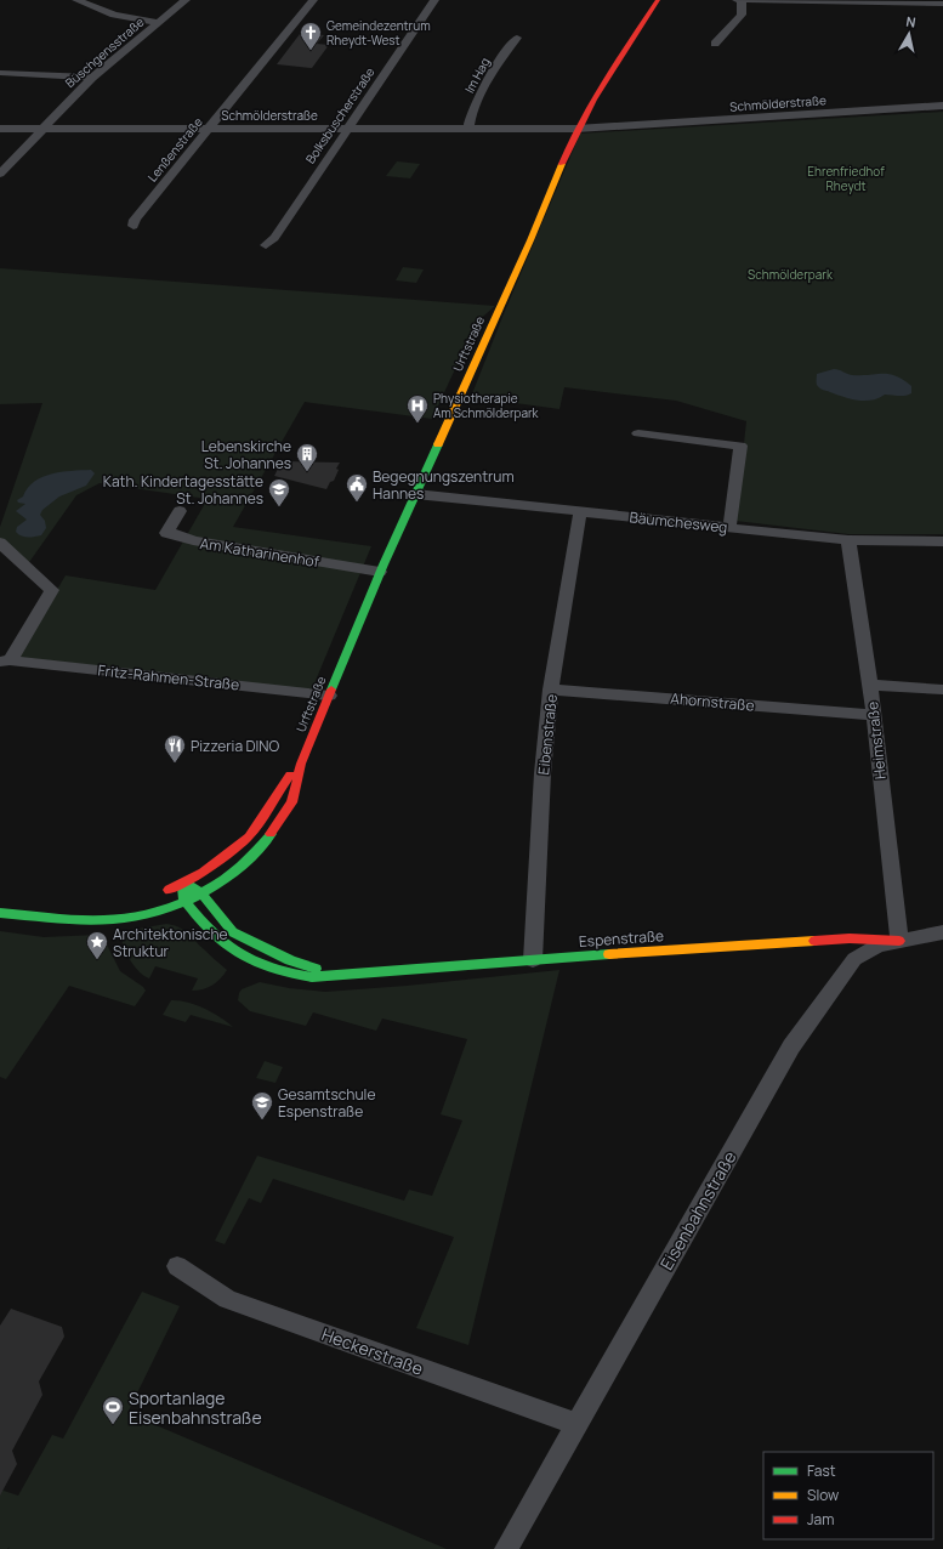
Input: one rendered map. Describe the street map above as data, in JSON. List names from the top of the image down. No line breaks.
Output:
{"streets":{"street":["Büschgensstraße","Im Hag","Schmölderstraße","Bolksbuscherstraße","Lenßenstraße","Urftstraße","Bäumchesweg","Am Katharinenhof","Fritz-Rahmen-Straße","Ahornstraße","Eibenstraße","Heimstraße","Espenstraße","Eisenbahnstraße","Heckerstraße"]},"crossings":[["Büschgensstraße","Schmölderstraße"],["Im Hag","Schmölderstraße"],["Schmölderstraße","Bolksbuscherstraße"],["Schmölderstraße","Lenßenstraße"],["Schmölderstraße","Urftstraße"],["Urftstraße","Bäumchesweg"],["Urftstraße","Am Katharinenhof"],["Urftstraße","Fritz-Rahmen-Straße"],["Urftstraße","Espenstraße"],["Bäumchesweg","Eibenstraße"],["Bäumchesweg","Heimstraße"],["Ahornstraße","Eibenstraße"],["Ahornstraße","Heimstraße"],["Eibenstraße","Espenstraße"],["Heimstraße","Espenstraße"],["Heimstraße","Eisenbahnstraße"],["Espenstraße","Eisenbahnstraße"],["Eisenbahnstraße","Heckerstraße"]],"parks":["Ehrenfriedhof Rheydt","Schmölderpark"],"places":{"church":["Gemeindezentrum Rheydt-West"],"hospital":["Physiotherapie Am Schmölderpark"],"building":["Lebenskirche St. Johannes"],"public building":["Begegnungszentrum Hannes"],"school or university":["Kath. Kindertagesstätte St. Johannes","Gesamtschule Espenstraße"],"restaurant":["Pizzeria DINO"],"place":["Architektonische Struktur"],"sports":["Sportanlage Eisenbahnstraße"]},"legend":["Fast","Slow","Jam"],"north":"top"}
